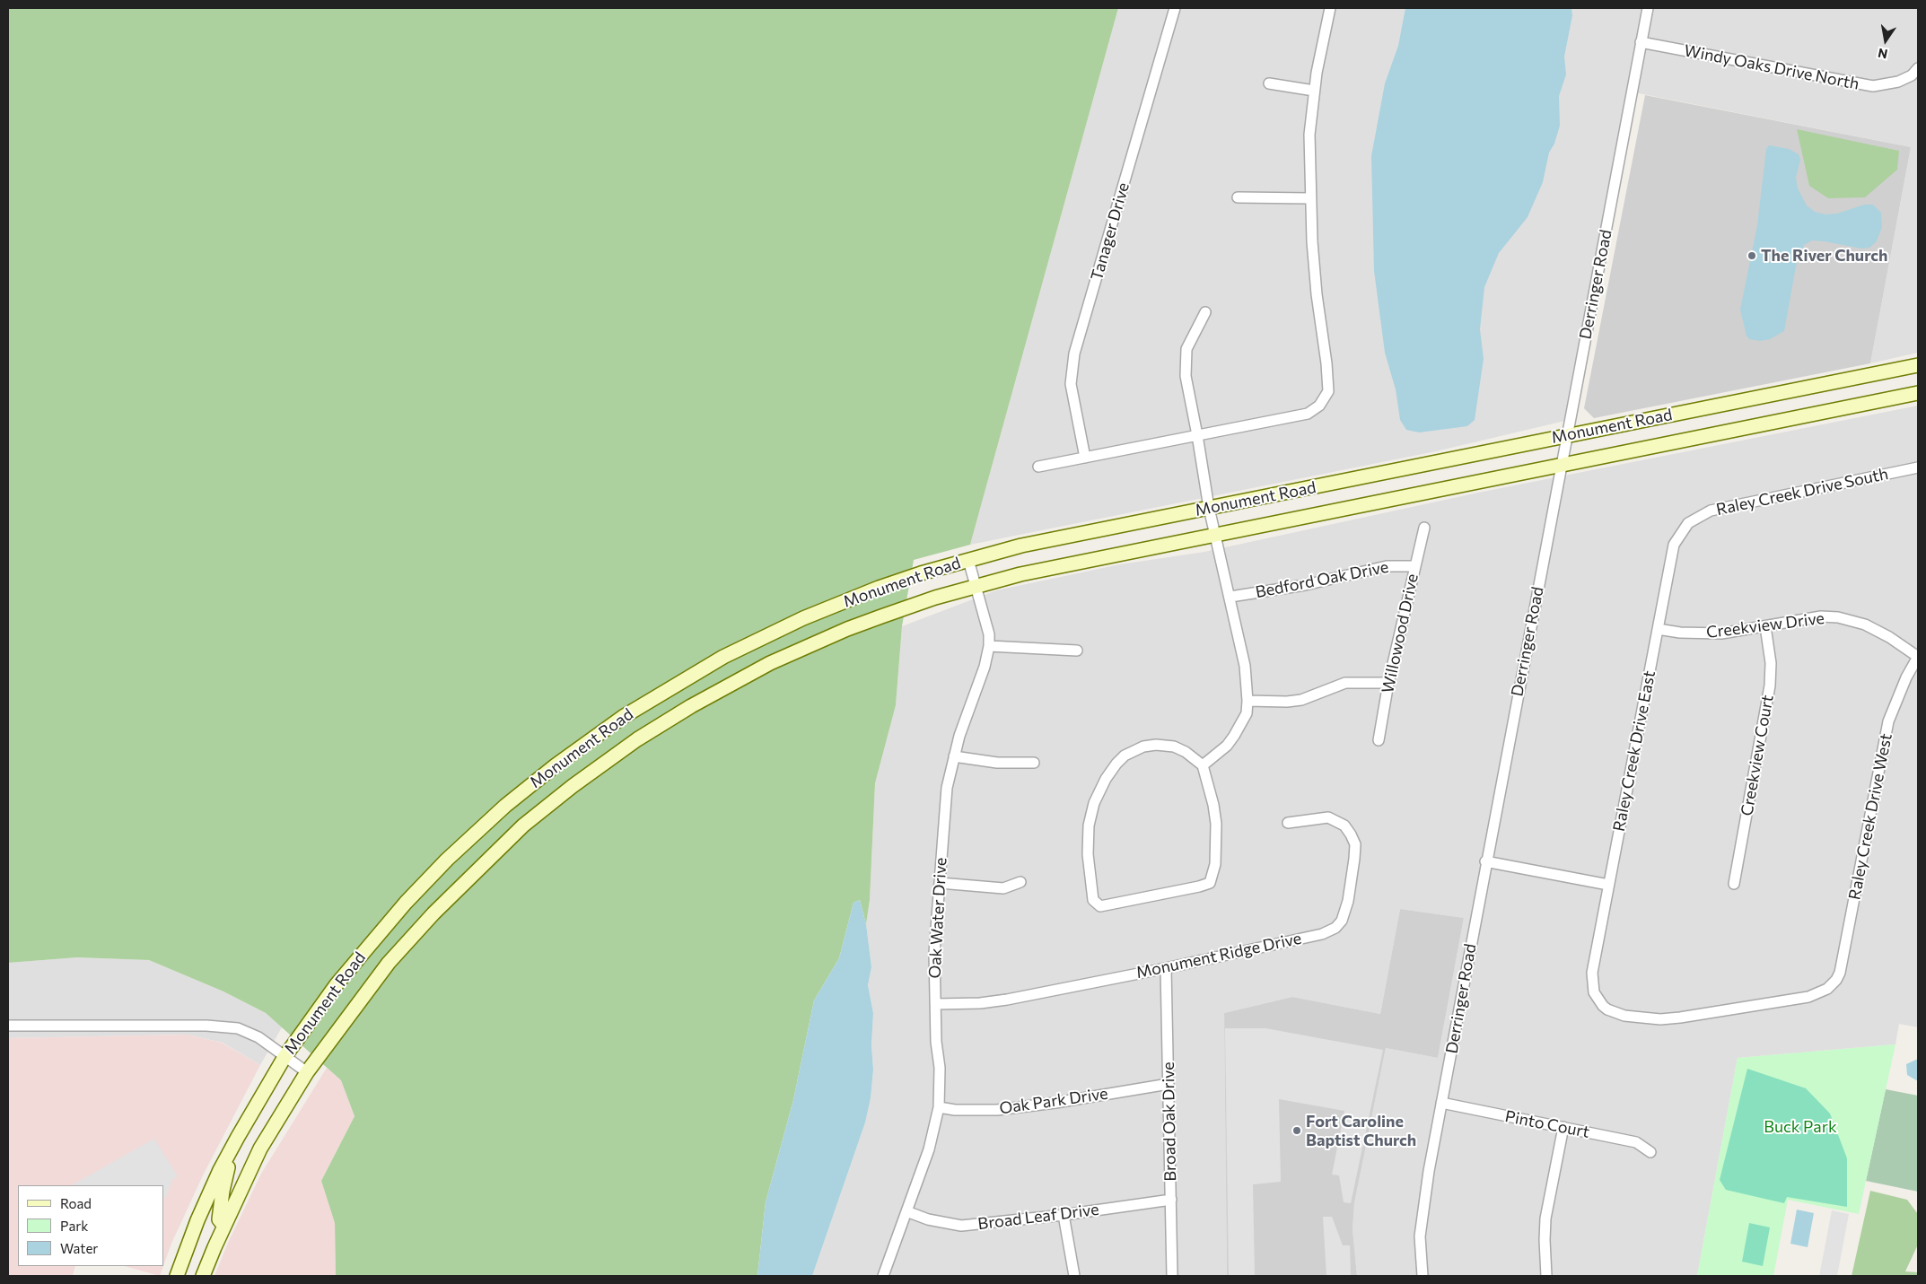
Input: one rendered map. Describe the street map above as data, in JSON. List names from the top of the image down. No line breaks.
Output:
{"streets":{"main road":["Monument Road"],"street":["Windy Oaks Drive North","Tanager Drive","Derringer Road","Raley Creek Drive South","Bedford Oak Drive","Creekview Drive","Willowood Drive","Raley Creek Drive East","Creekview Court","Raley Creek Drive West","Oak Water Drive","Monument Ridge Drive","Oak Park Drive","Broad Oak Drive","Pinto Court","Broad Leaf Drive"]},"crossings":[["Windy Oaks Drive North","Derringer Road"],["Derringer Road","Monument Road"],["Derringer Road","Pinto Court"],["Monument Road","Oak Water Drive"],["Raley Creek Drive South","Raley Creek Drive East"],["Bedford Oak Drive","Willowood Drive"],["Creekview Drive","Raley Creek Drive East"],["Creekview Drive","Creekview Court"],["Creekview Drive","Raley Creek Drive West"],["Raley Creek Drive East","Raley Creek Drive West"],["Oak Water Drive","Monument Ridge Drive"],["Oak Water Drive","Oak Park Drive"],["Oak Water Drive","Broad Leaf Drive"],["Monument Ridge Drive","Broad Oak Drive"],["Oak Park Drive","Broad Oak Drive"],["Broad Oak Drive","Broad Leaf Drive"]],"parks":["Buck Park"],"places":["The River Church","Fort Caroline Baptist Church"],"legend":["Road","Park","Water"],"north":"bottom"}
